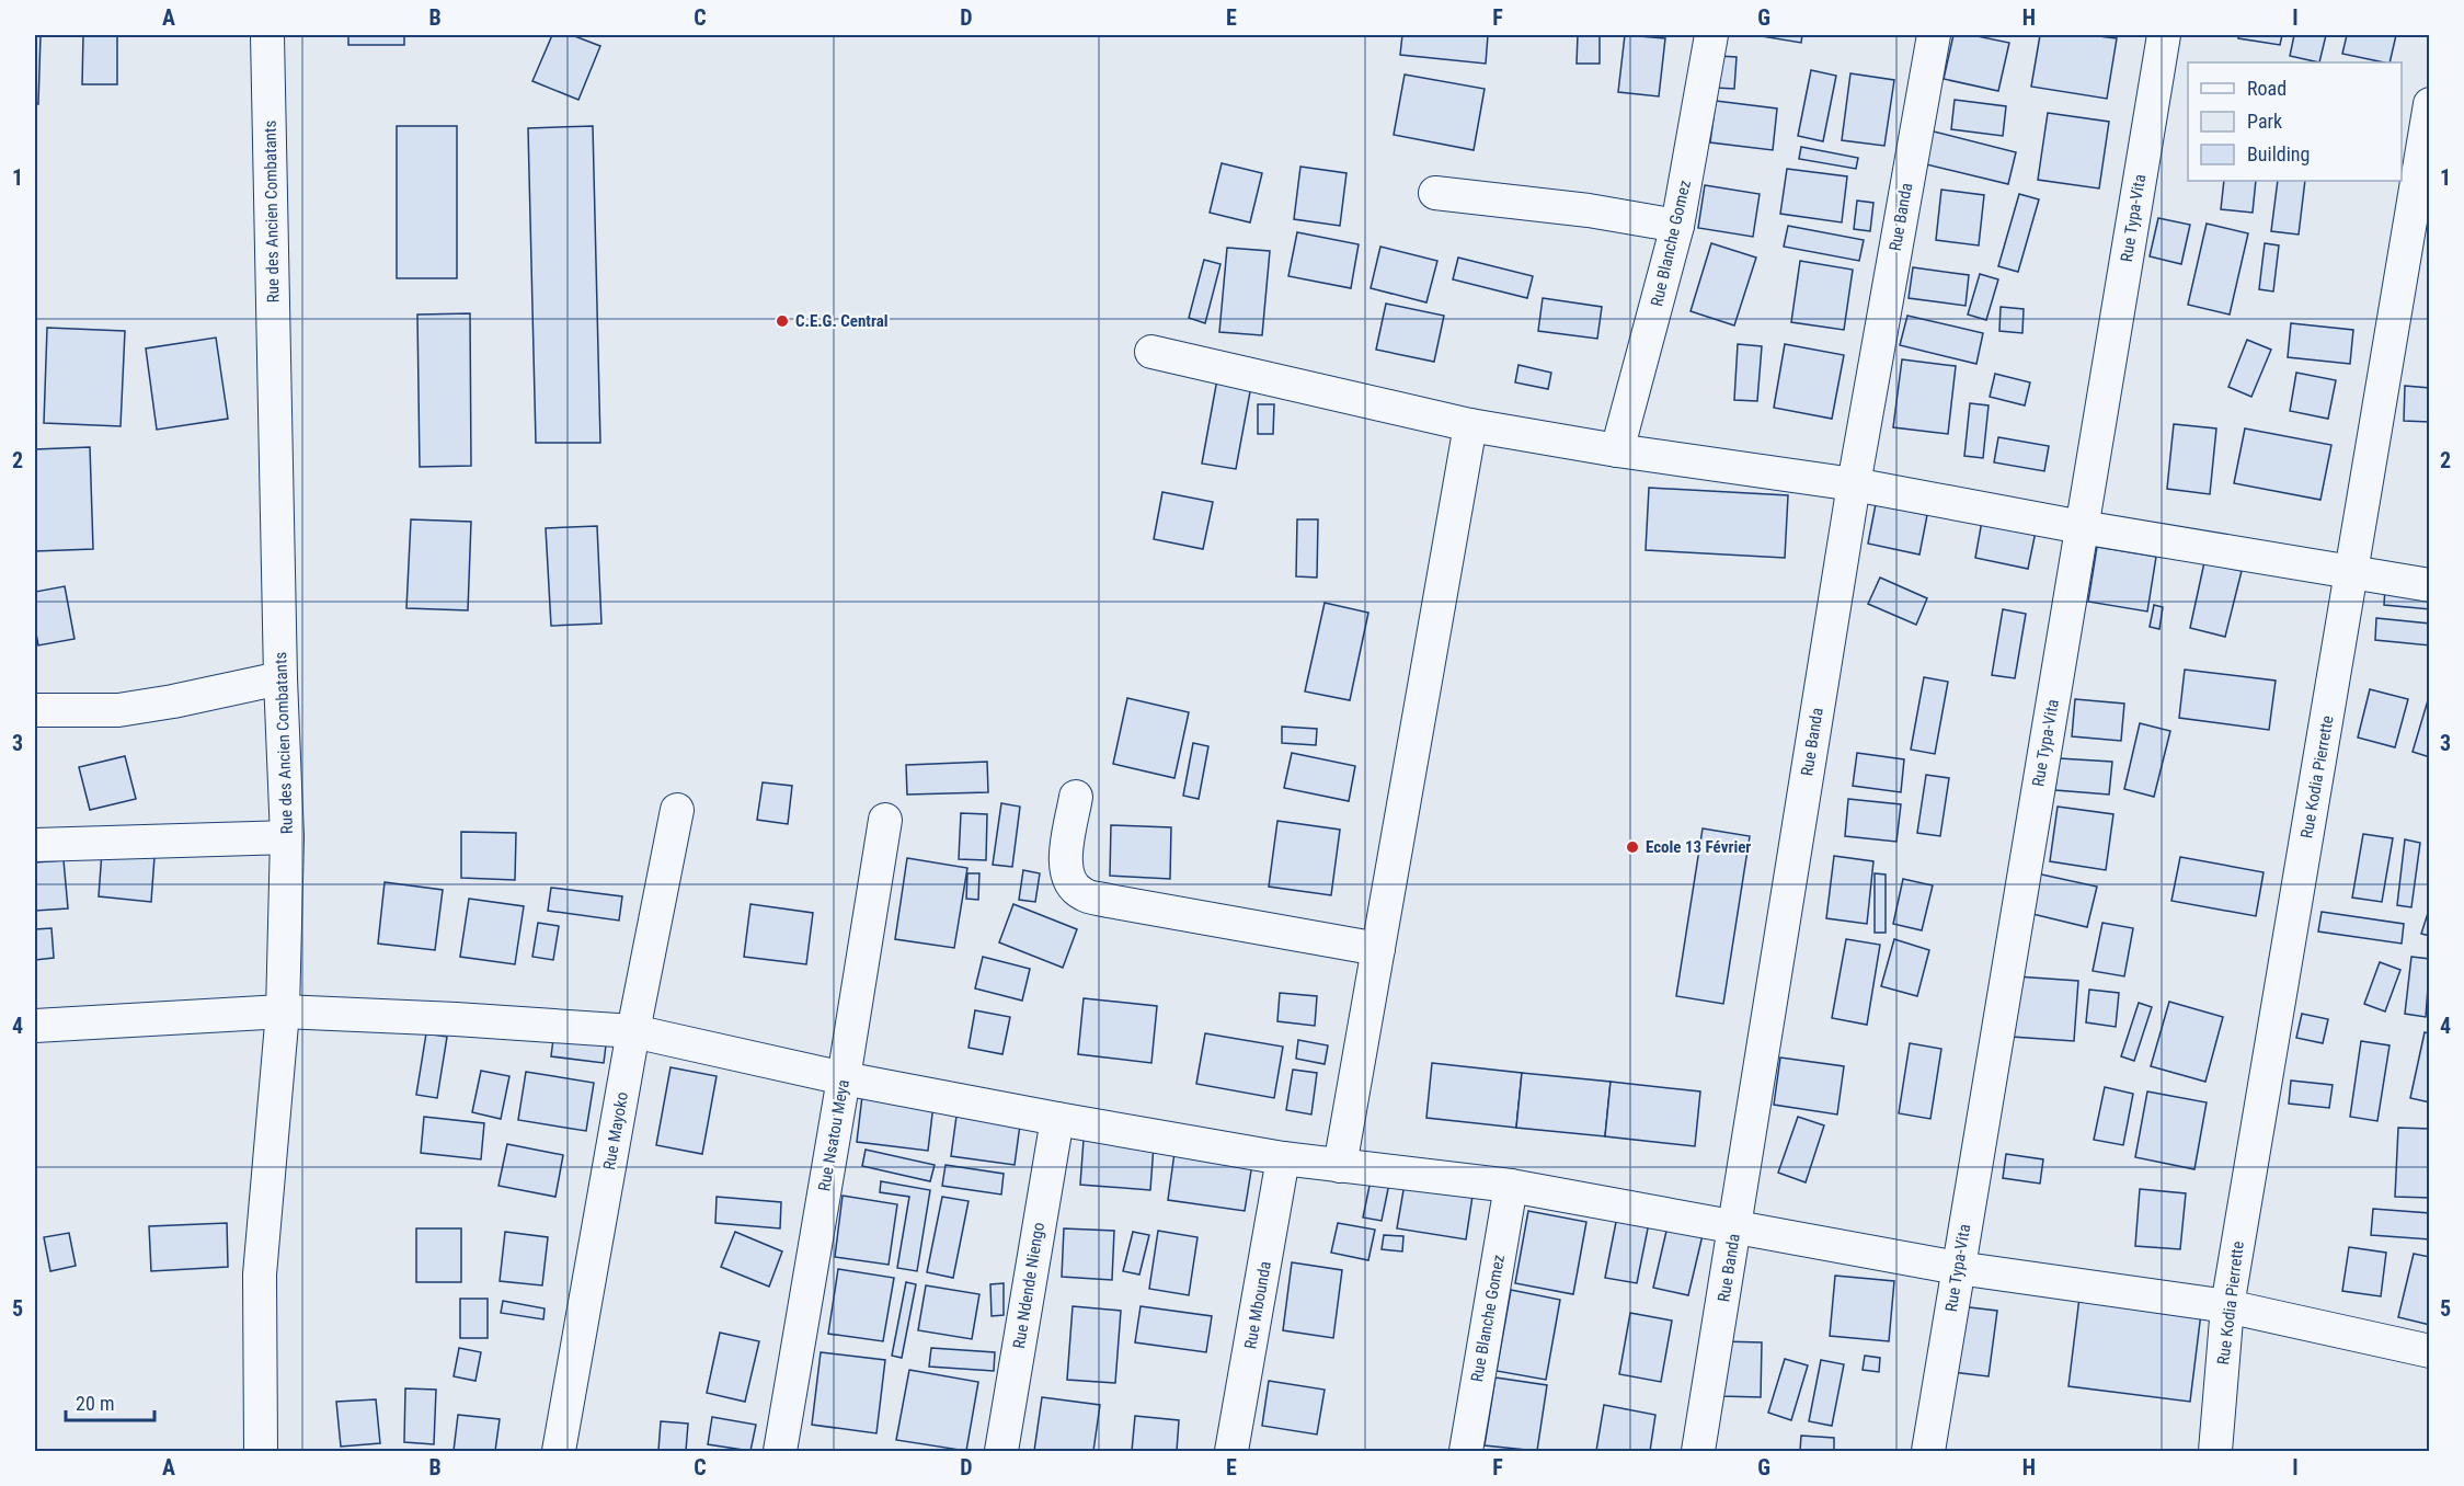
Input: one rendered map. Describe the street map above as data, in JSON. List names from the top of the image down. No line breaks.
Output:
{"streets":{"street":["Rue des Ancien Combatants","Rue Banda","Rue Typa-Vita","Rue Blanche Gomez","Rue Kodia Pierrette","Rue Mayoko","Rue Nsatou Meya","Rue Ndende Niengo","Rue Mbounda"]},"places":["C.E.G. Central","Ecole 13 Février"],"legend":["Road","Park","Building"],"scale_bar":"20 m","grid":{"columns":["A","B","C","D","E","F","G","H","I"],"rows":["1","2","3","4","5"]}}
